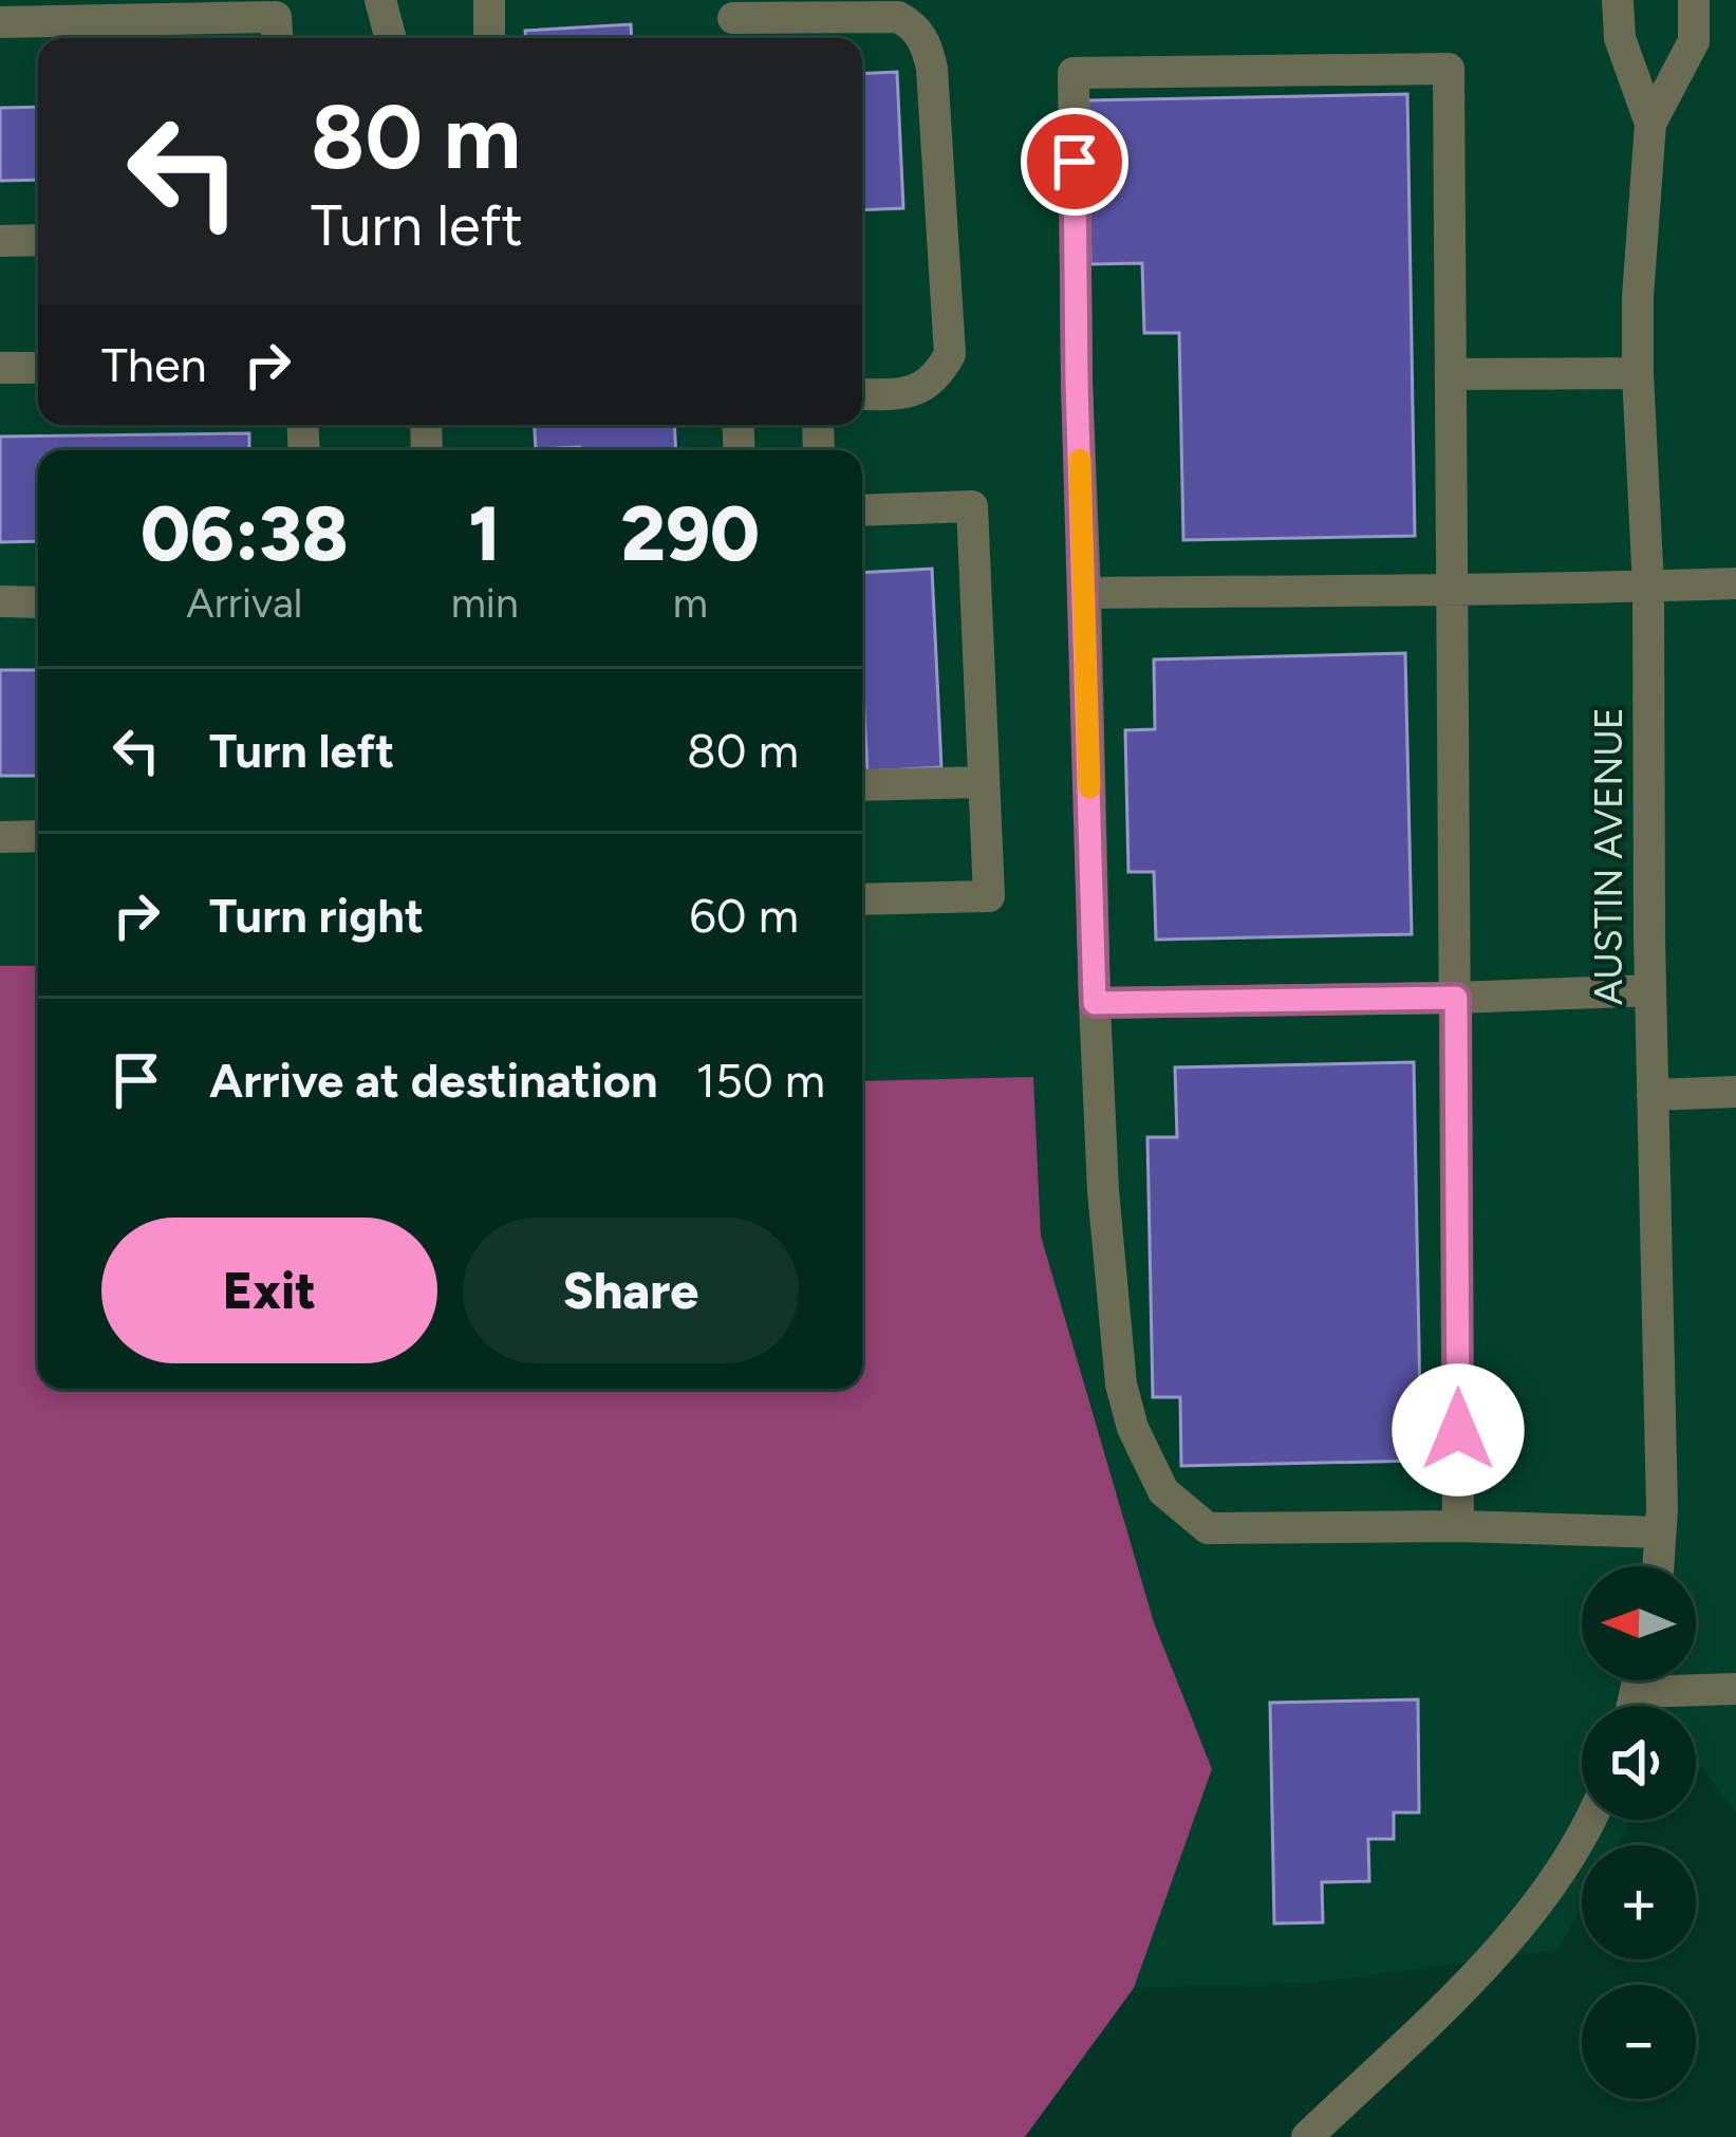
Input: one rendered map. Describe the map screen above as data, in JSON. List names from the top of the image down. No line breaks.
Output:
{"streets":{"street":["AUSTIN AVENUE"]},"north":"left","page":{"turn":["80 m","Turn left"],"then":"Then","eta":["06:38","Arrival","1","min","290","m"],"list":[{"name":"Turn left","value":"80 m"},{"name":"Turn right","value":"60 m"},{"name":"Arrive at destination","value":"150 m"}],"buttons":["Exit","Share"],"map_buttons":["+","−"]}}
